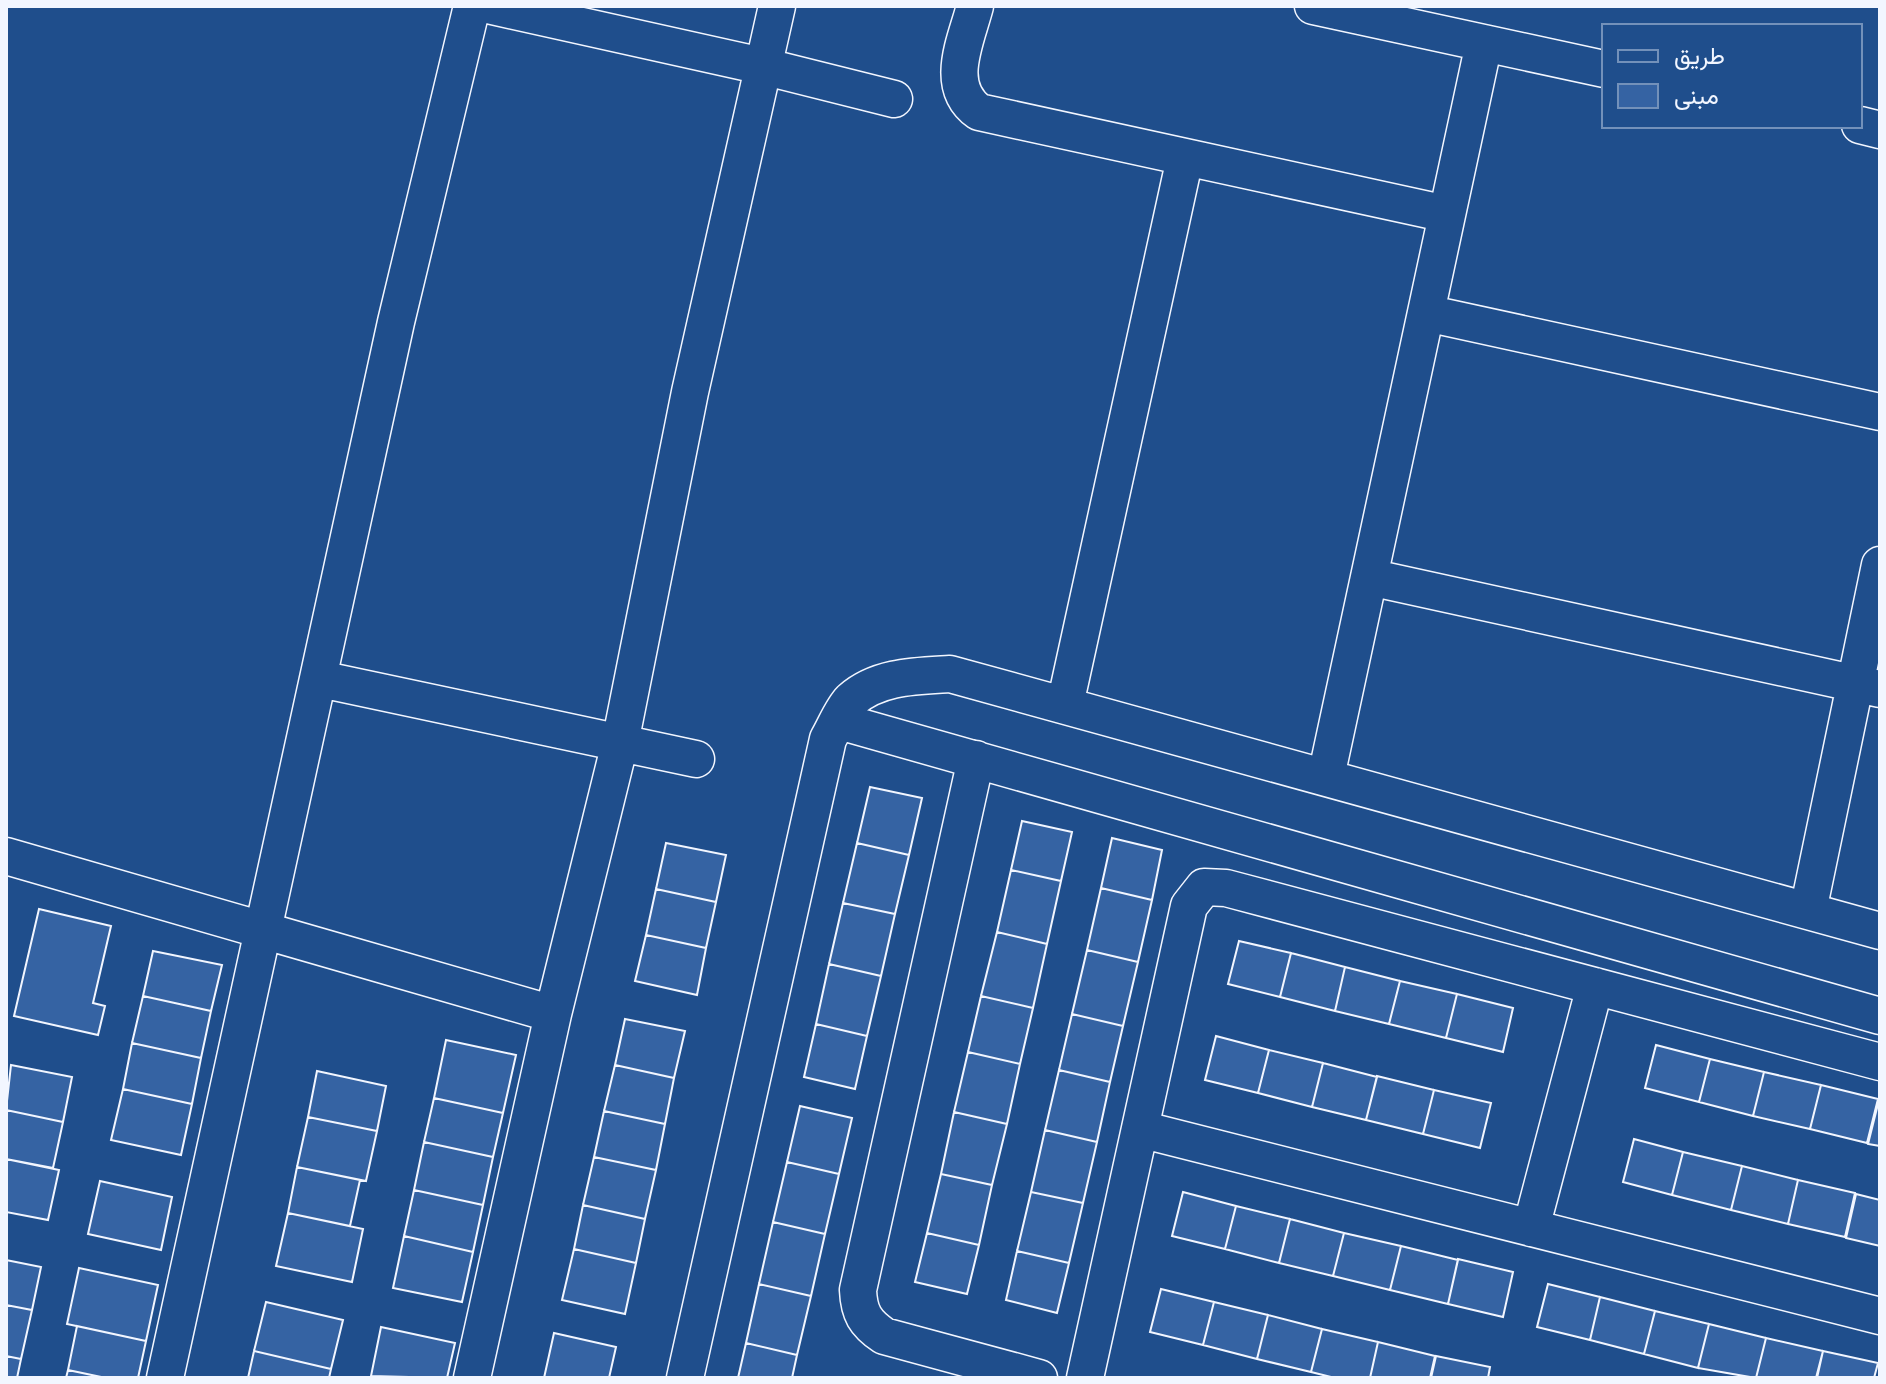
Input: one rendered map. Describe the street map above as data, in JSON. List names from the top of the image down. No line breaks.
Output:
{"legend":["طريق","مبنى"]}
